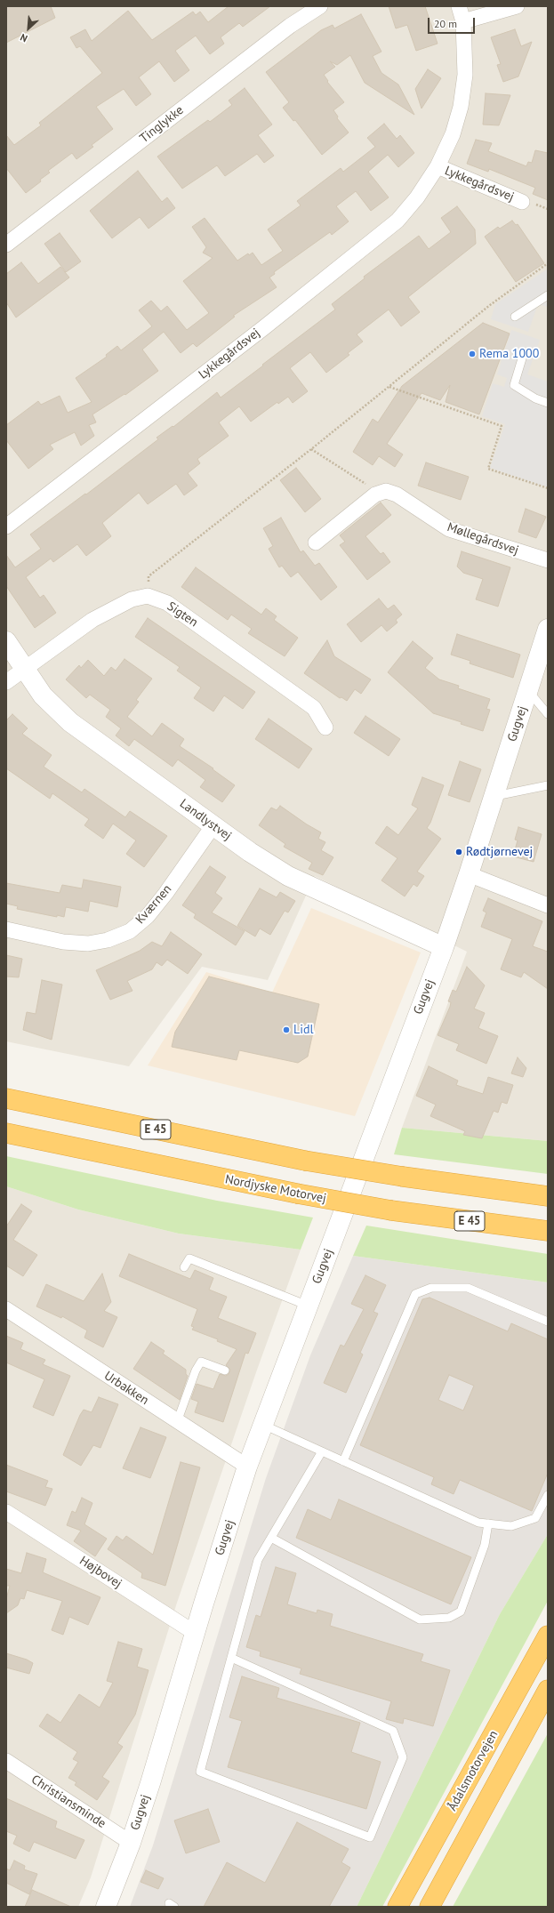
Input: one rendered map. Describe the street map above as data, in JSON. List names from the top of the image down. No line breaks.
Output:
{"streets":{"highway":["E 45","Nordjyske Motorvej","Ådalsmotorvejen"],"street":["Tinglykke","Lykkegårdsvej","Møllegårdsvej","Sigten","Gugvej","Landlystvej","Kværnen","Urbakken","Højbovej","Christiansminde"]},"crossings":[["Sigten","Landlystvej"],["Gugvej","Landlystvej"],["Gugvej","Urbakken"],["Gugvej","Højbovej"],["Gugvej","Christiansminde"],["Landlystvej","Kværnen"]],"places":["Rema 1000","Rødtjørnevej","Lidl"],"scale_bar":"20 m","north":"bottom left"}
